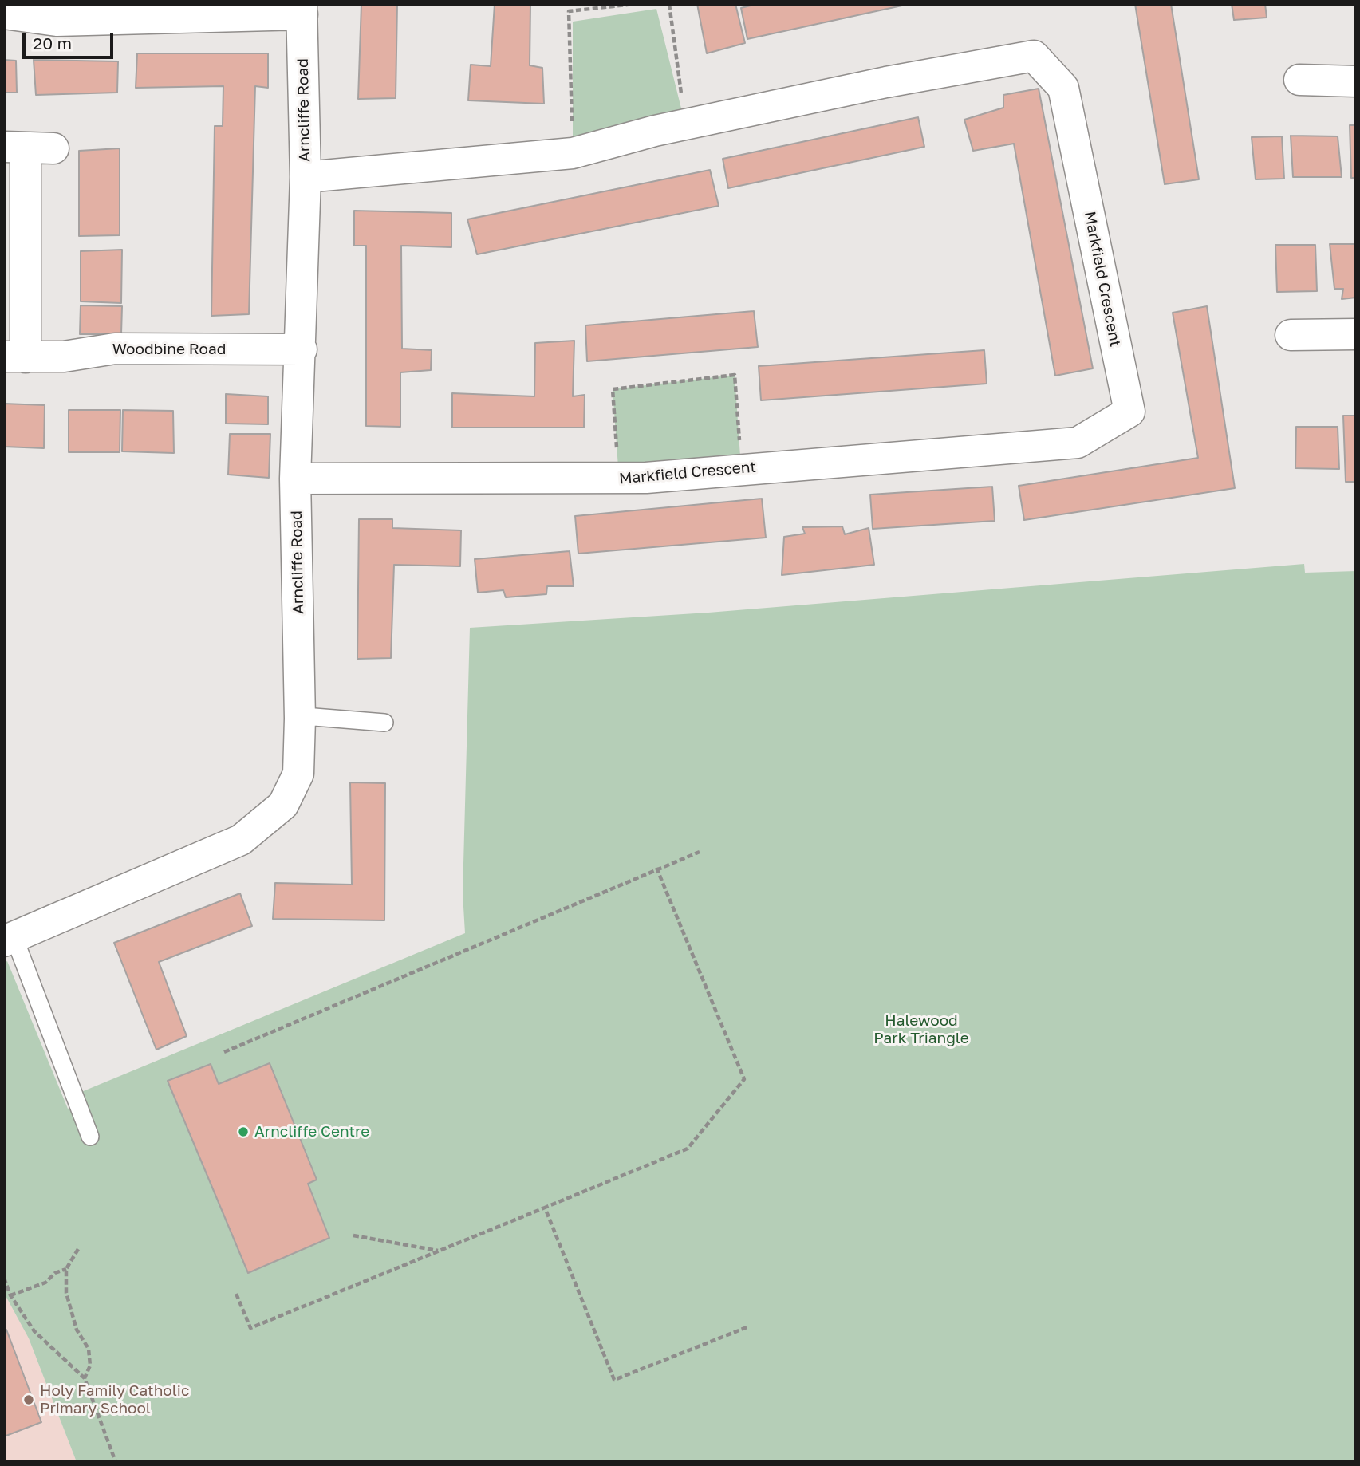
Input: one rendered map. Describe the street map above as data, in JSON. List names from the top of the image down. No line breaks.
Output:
{"streets":{"street":["Arncliffe Road","Markfield Crescent","Woodbine Road"]},"crossings":[["Arncliffe Road","Markfield Crescent"],["Arncliffe Road","Woodbine Road"]],"parks":["Halewood Park Triangle"],"places":["Arncliffe Centre","Holy Family Catholic Primary School"],"scale_bar":"20 m"}
